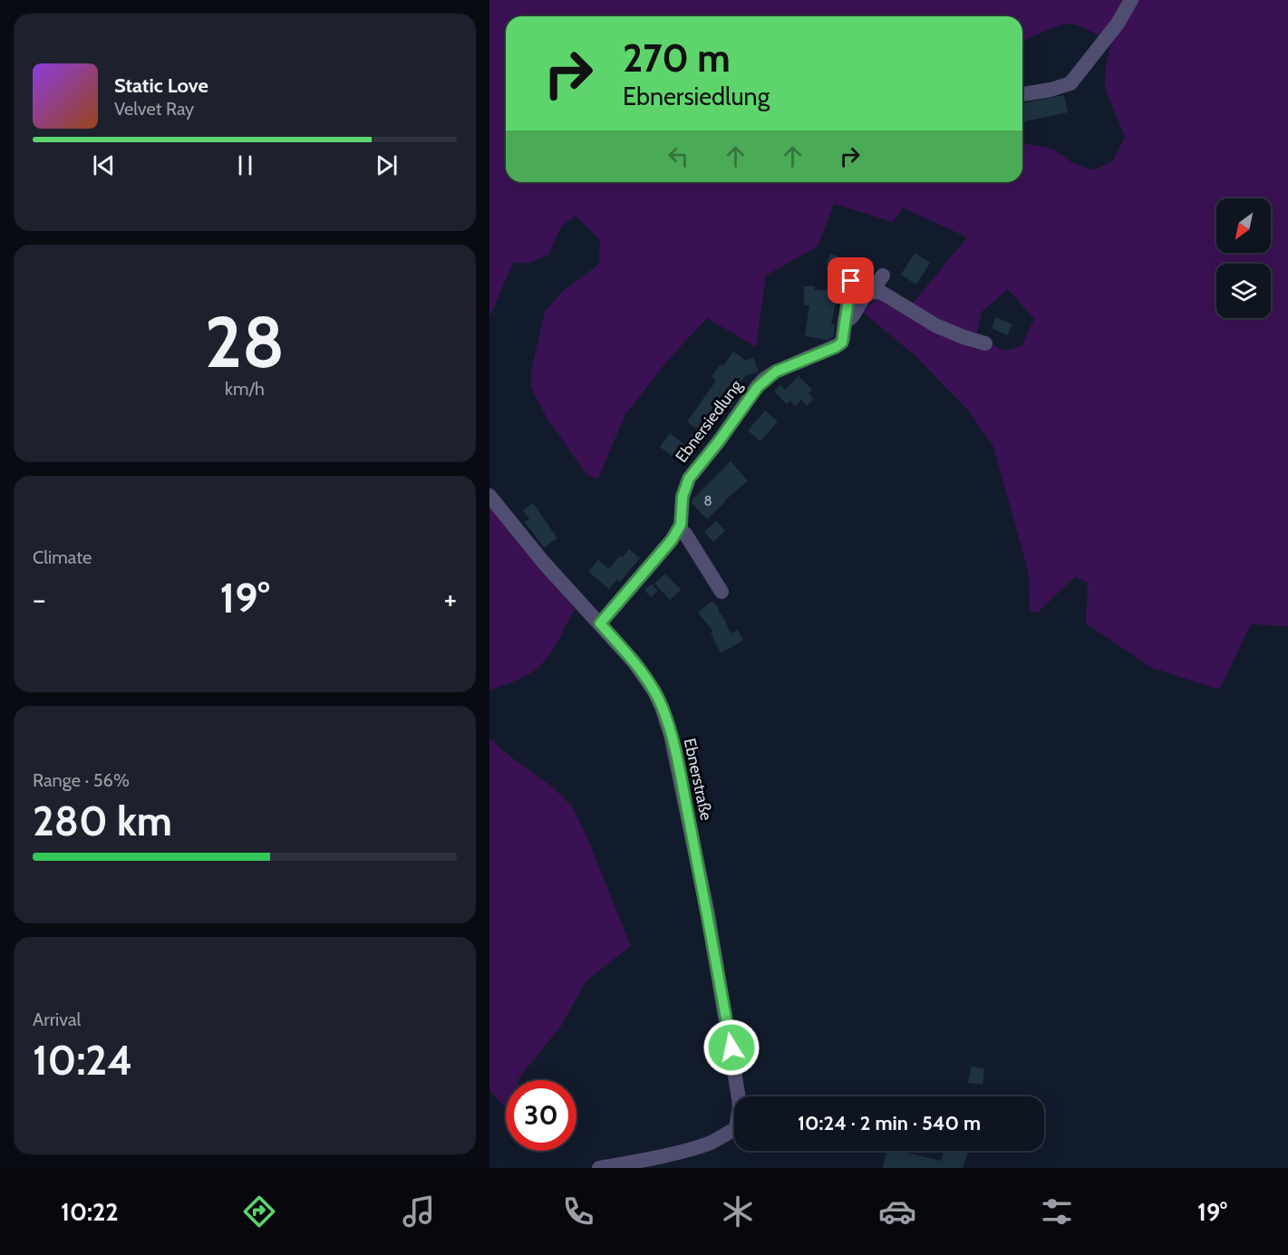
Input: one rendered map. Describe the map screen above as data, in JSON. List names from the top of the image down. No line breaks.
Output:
{"streets":{"street":["Ebnersiedlung","Ebnerstraße"]},"crossings":[["Ebnersiedlung","Ebnerstraße"]],"house_numbers":["8"],"north":"bottom left","page":{"turn":["270 m","Ebnersiedlung"],"song":["Static Love","Velvet Ray"],"tile":[["28","km/h"],"Climate",["Range · 56%","280 km"],["Arrival","10:24"]],"heat":["−","19°","+"],"limit":"30","trip":"10:24 · 2 min · 540 m","tabs":["10:22","19°"]}}
